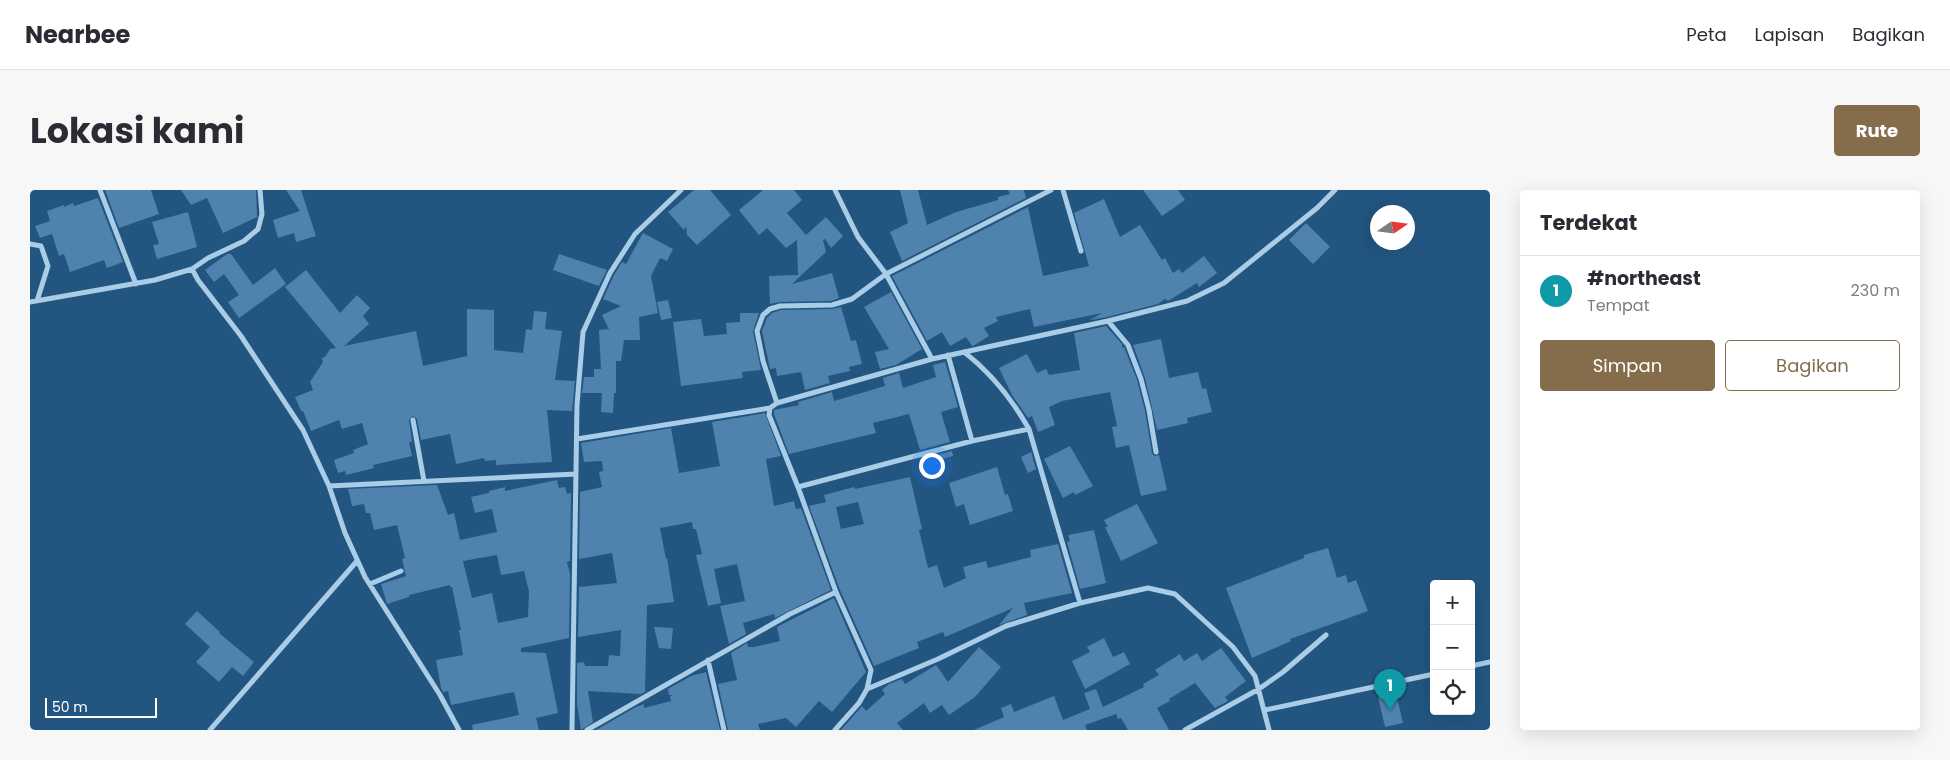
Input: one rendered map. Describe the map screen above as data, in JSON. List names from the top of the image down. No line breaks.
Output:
{"scale_bar":"50 m","north":"right","page":{"header":"Nearbee","nav":["Peta","Lapisan","Bagikan"],"title":"Lokasi kami","buttons":["Rute",["Simpan","Bagikan"]],"heading":"Terdekat","list":[{"mark":"1","name":"#northeast","note":"Tempat","value":"230 m"}],"map_buttons":["+","−"],"pins":"1","scale":"50 m"}}
